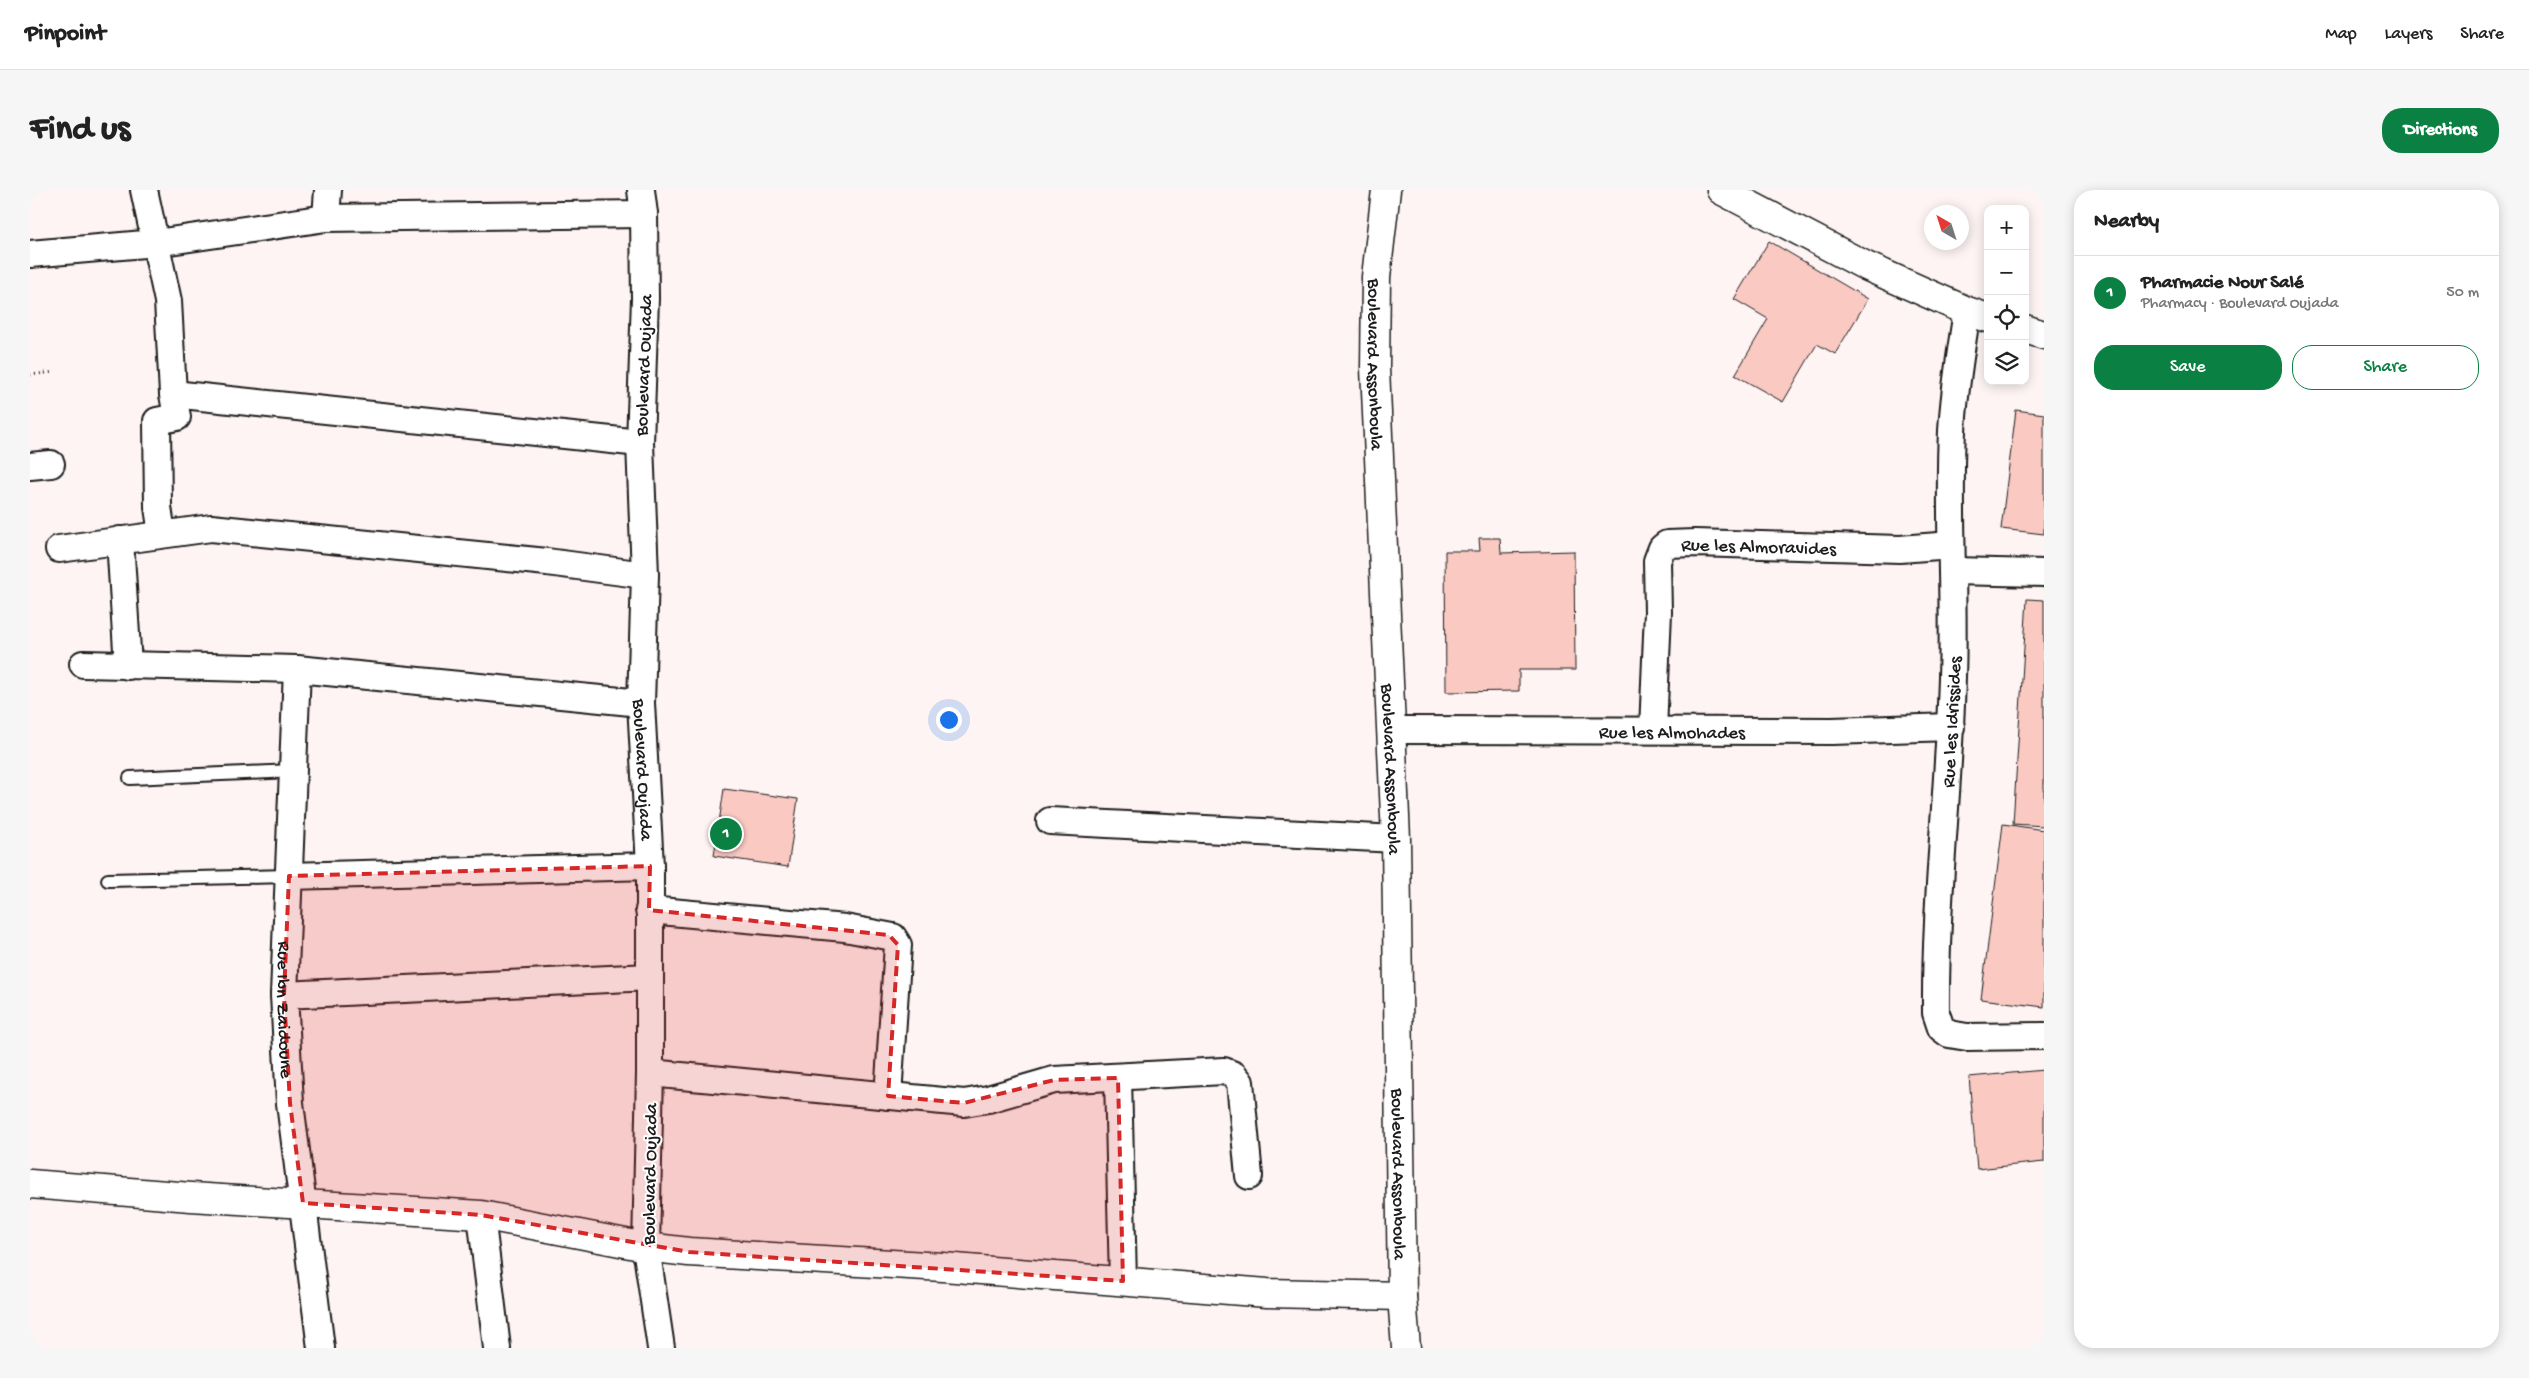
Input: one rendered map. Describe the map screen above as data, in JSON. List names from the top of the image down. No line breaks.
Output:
{"streets":{"street":["Boulevard Assonboula","Boulevard Oujada","Rue les Almoravides","Rue les Idrissides","Rue les Almohades","Rue Ibn Zaidoune"]},"crossings":[["Boulevard Assonboula","Rue les Almohades"],["Rue les Almoravides","Rue les Idrissides"],["Rue les Almoravides","Rue les Almohades"],["Rue les Idrissides","Rue les Almohades"]],"north":"top left","page":{"header":"Pinpoint","nav":["Map","Layers","Share"],"buttons":["Directions",["Save","Share"]],"title":"Find us","heading":"Nearby","map_buttons":["+","−"],"list":[{"mark":"1","name":"Pharmacie Nour Salé","note":"Pharmacy · Boulevard Oujada","value":"50 m"}],"pins":"1"}}
